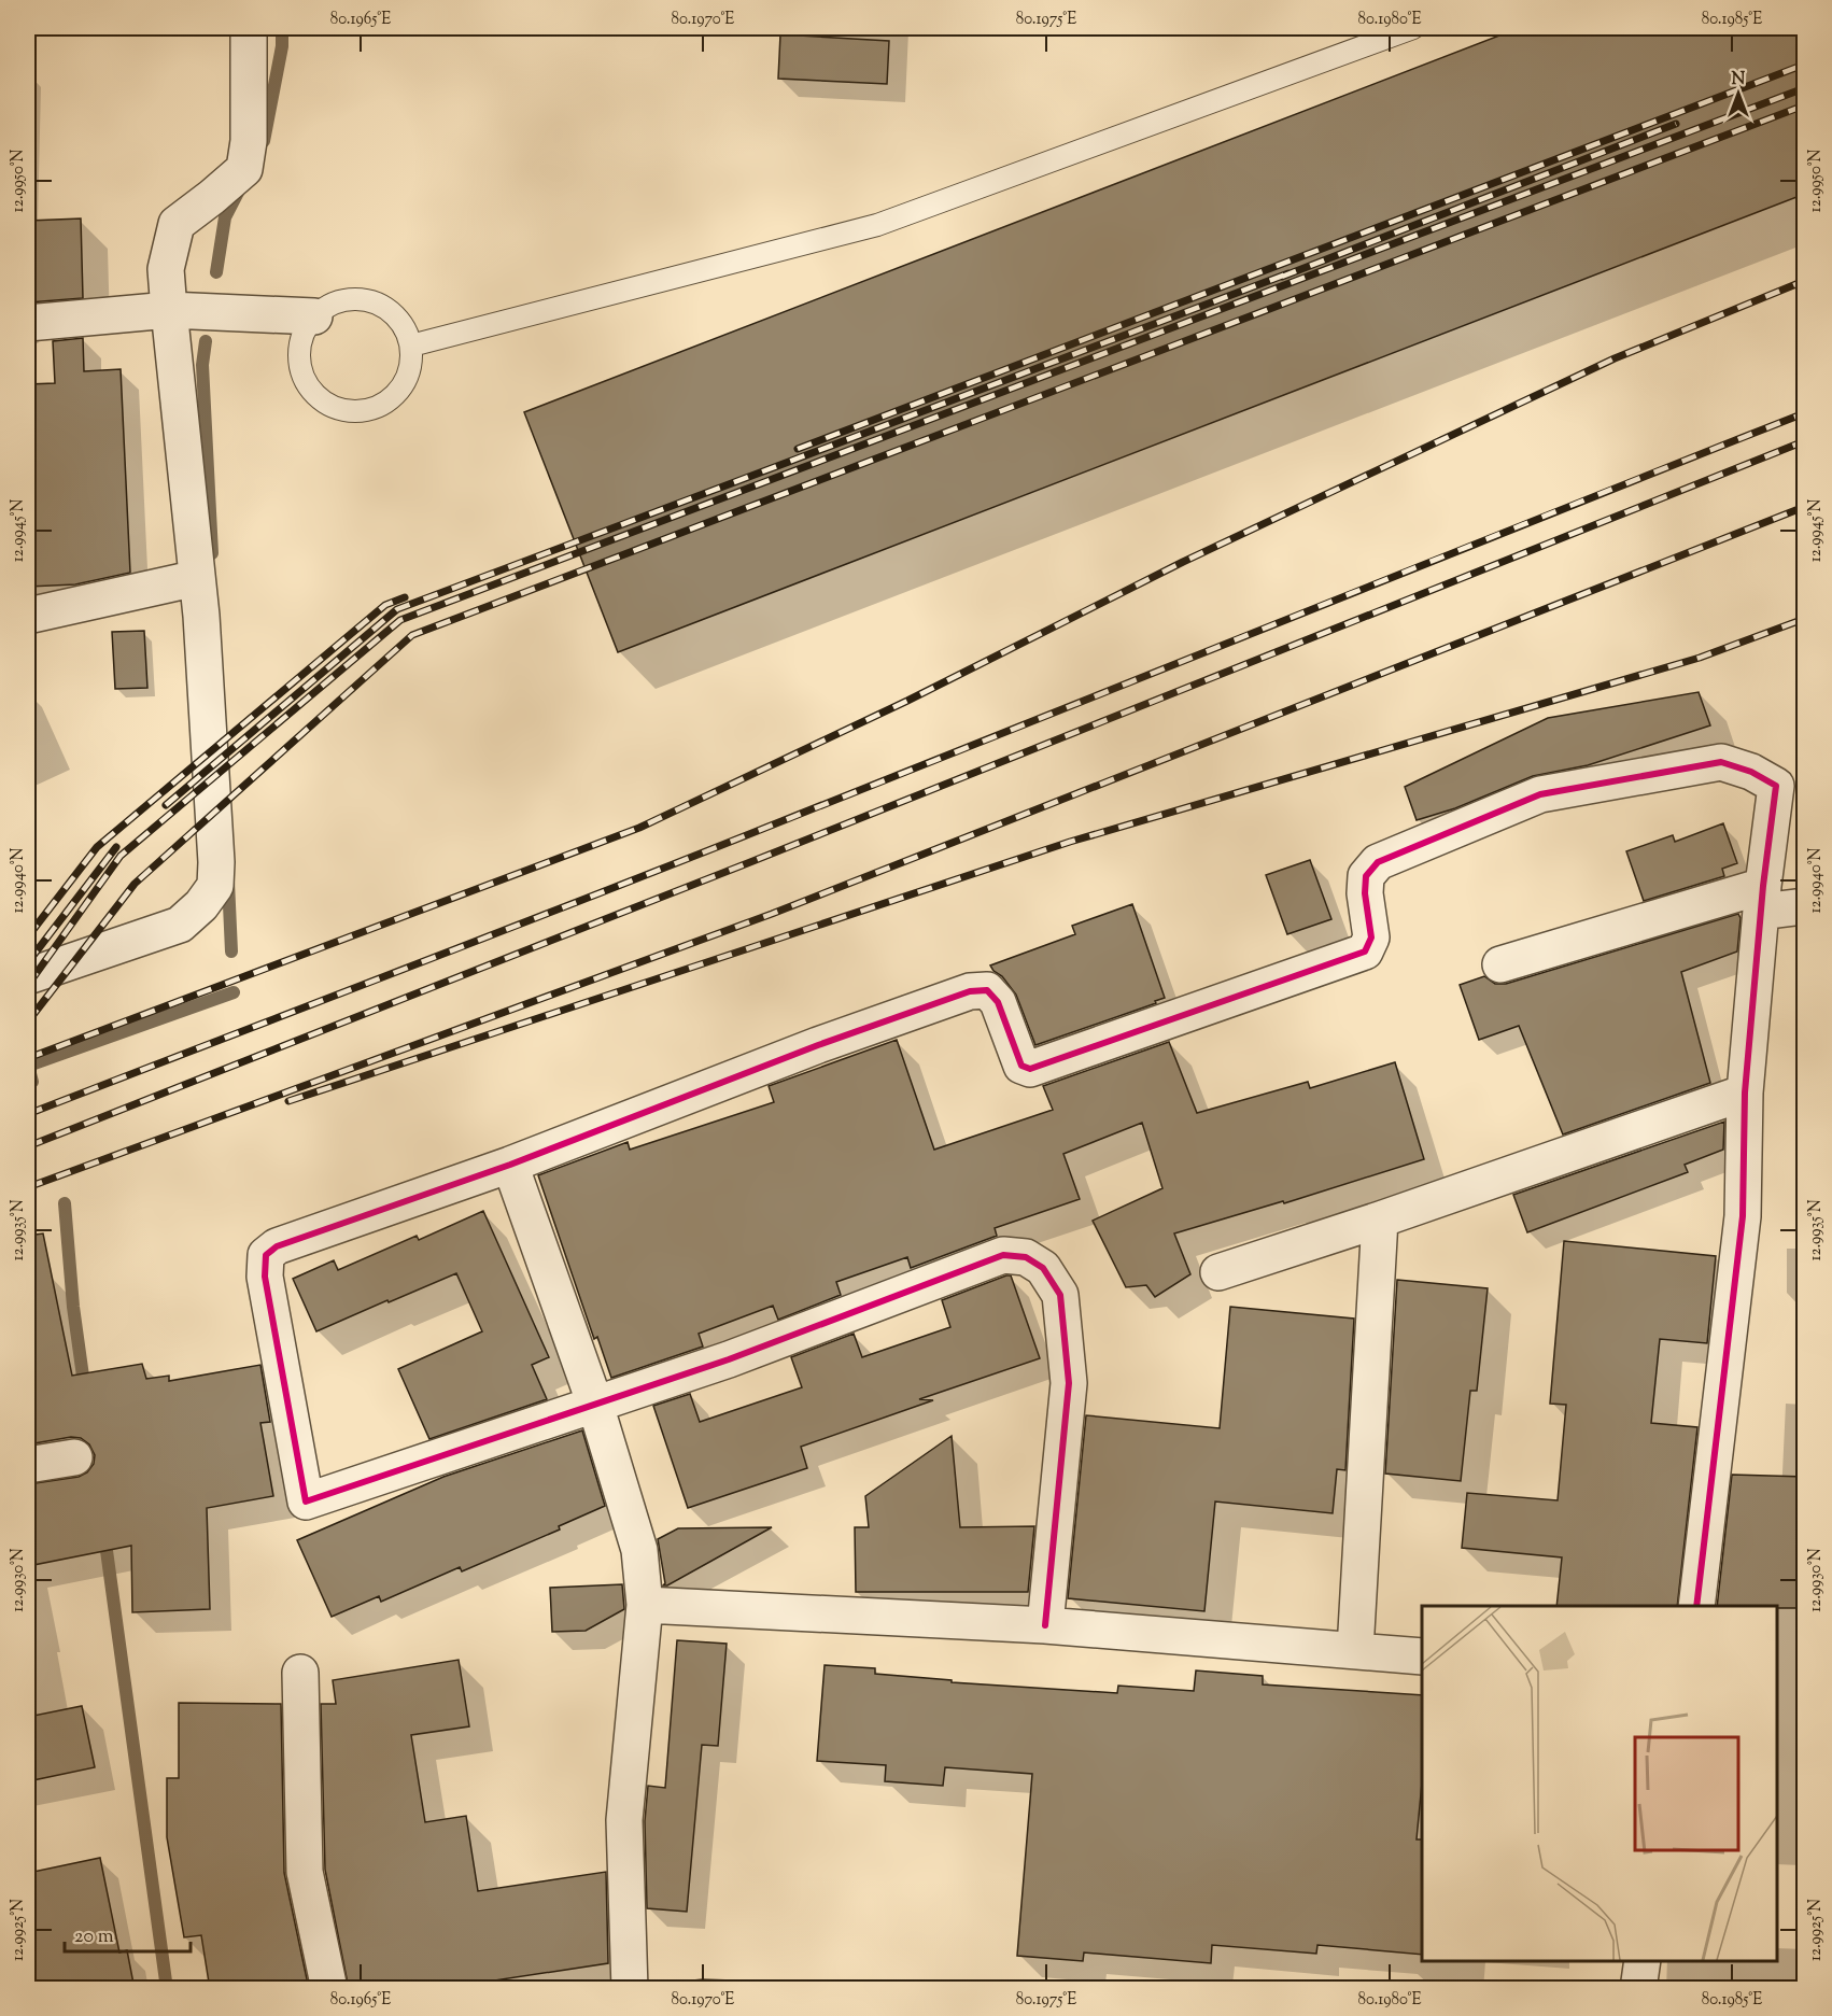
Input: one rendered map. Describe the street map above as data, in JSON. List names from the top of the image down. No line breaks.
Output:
{"scale_bar":"20 m","north":"top","coordinates":["80.1965°E","80.1970°E","80.1975°E","80.1980°E","80.1985°E","12.9950°N","12.9945°N","12.9940°N","12.9935°N","12.9930°N","12.9925°N"]}
